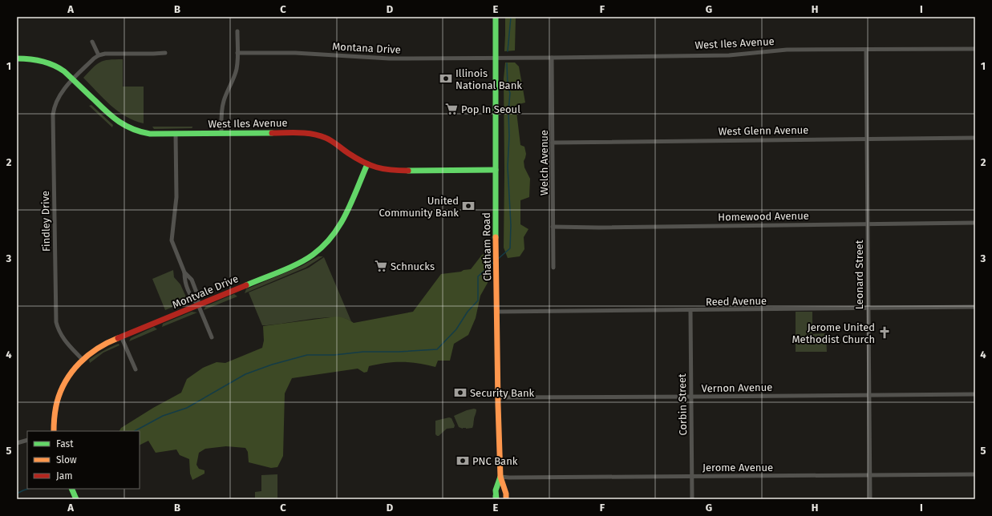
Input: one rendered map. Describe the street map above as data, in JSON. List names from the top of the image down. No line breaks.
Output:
{"streets":{"street":["West Iles Avenue","Montana Drive","West Glenn Avenue","Welch Avenue","Homewood Avenue","Findley Drive","Chatham Road","Leonard Street","Montvale Drive","Reed Avenue","Vernon Avenue","Corbin Street","Jerome Avenue"]},"crossings":[["West Iles Avenue","Montana Drive"],["West Iles Avenue","Welch Avenue"],["West Iles Avenue","Findley Drive"],["West Iles Avenue","Chatham Road"],["West Iles Avenue","Leonard Street"],["West Iles Avenue","Montvale Drive"],["Montana Drive","Chatham Road"],["West Glenn Avenue","Welch Avenue"],["West Glenn Avenue","Leonard Street"],["Welch Avenue","Homewood Avenue"],["Homewood Avenue","Leonard Street"],["Findley Drive","Montvale Drive"],["Chatham Road","Reed Avenue"],["Chatham Road","Vernon Avenue"],["Chatham Road","Jerome Avenue"],["Leonard Street","Reed Avenue"],["Leonard Street","Vernon Avenue"],["Leonard Street","Jerome Avenue"],["Reed Avenue","Corbin Street"],["Vernon Avenue","Corbin Street"],["Corbin Street","Jerome Avenue"]],"places":{"bank":["Illinois National Bank","United Community Bank","Security Bank","PNC Bank"],"supermarket":["Pop In Seoul","Schnucks"],"church":["Jerome United Methodist Church"]},"legend":["Fast","Slow","Jam"],"grid":{"columns":["A","B","C","D","E","F","G","H","I"],"rows":["1","2","3","4","5"]}}
